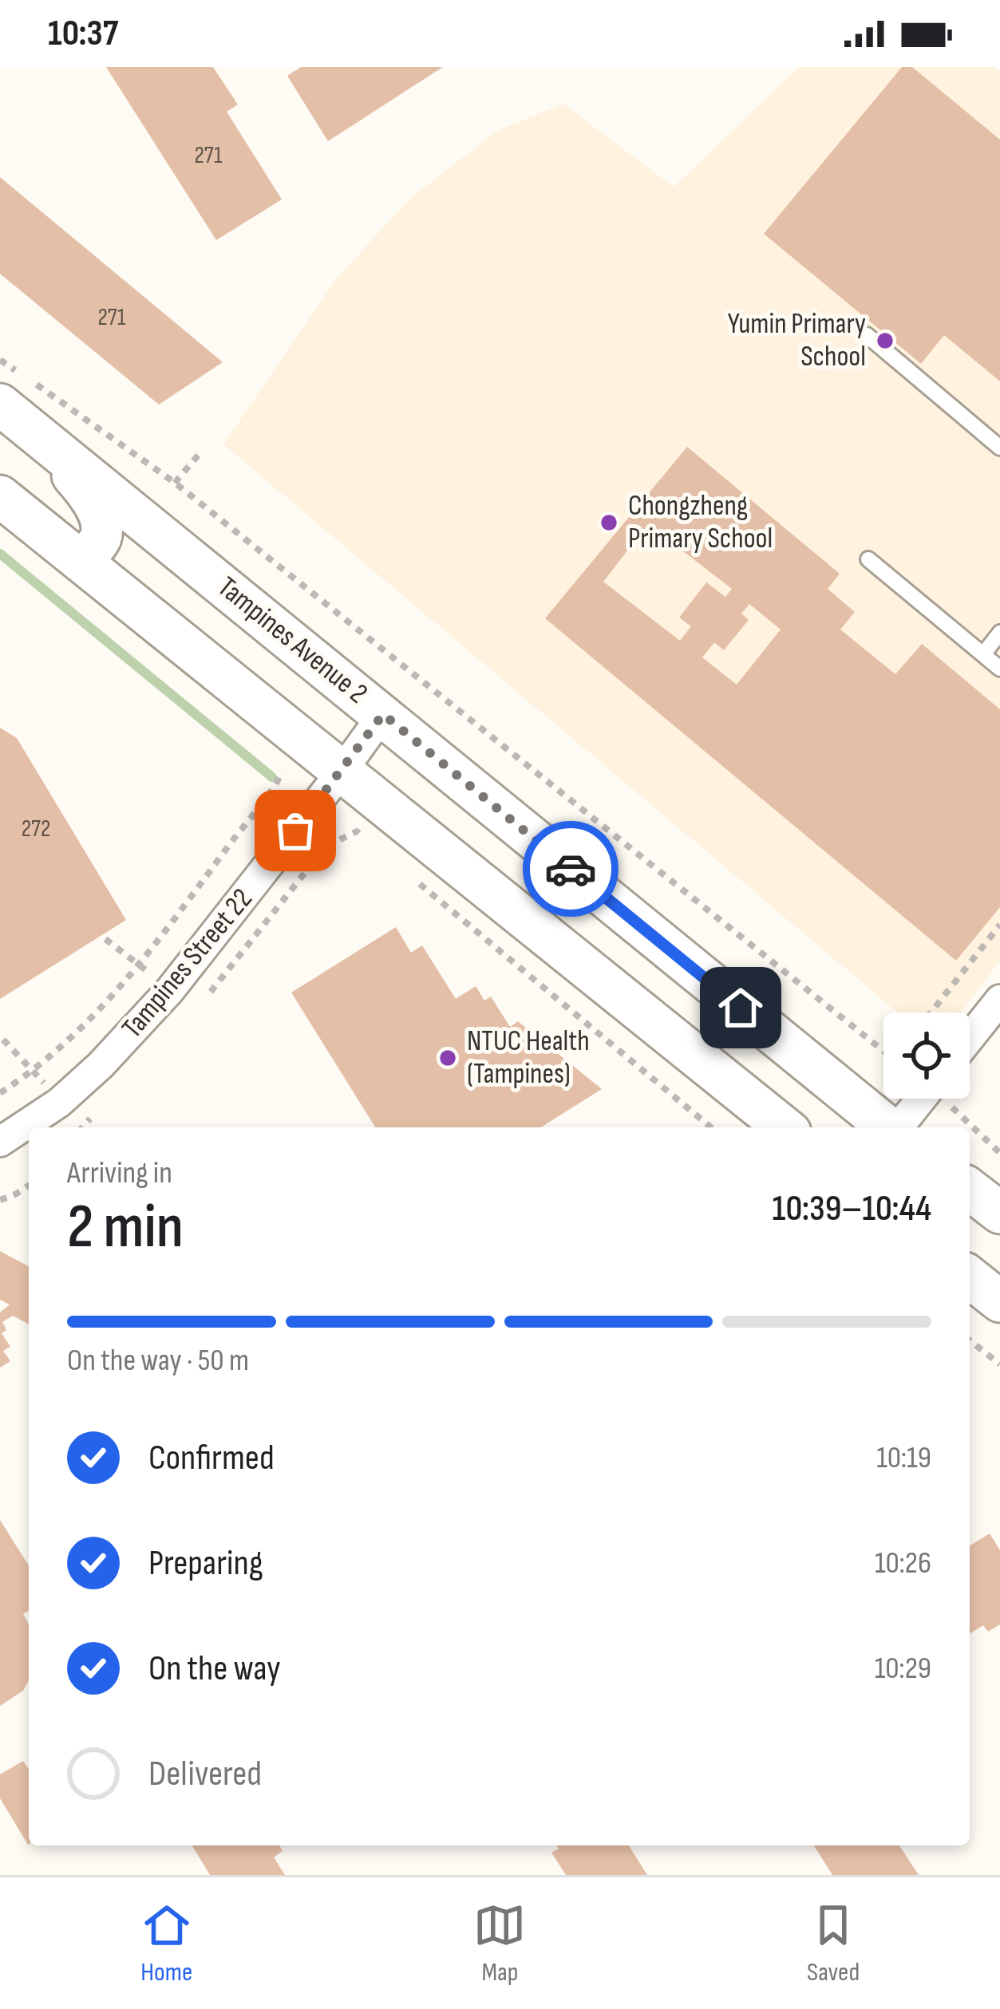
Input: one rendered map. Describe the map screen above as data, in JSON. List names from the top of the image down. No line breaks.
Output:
{"streets":{"main road":["Tampines Avenue 2"],"street":["Tampines Street 22"]},"crossings":[["Tampines Avenue 2","Tampines Street 22"]],"places":["Yumin Primary School","Chongzheng Primary School","NTUC Health (Tampines)"],"house_numbers":["271","271","272"],"page":{"status":"10:37","heading":["2 min","Arriving in","10:39–10:44"],"bar":"On the way · 50 m","list":[["Confirmed","10:19"],["Preparing","10:26"],["On the way","10:29"],"Delivered"],"tabs":["Home","Map","Saved"]}}
